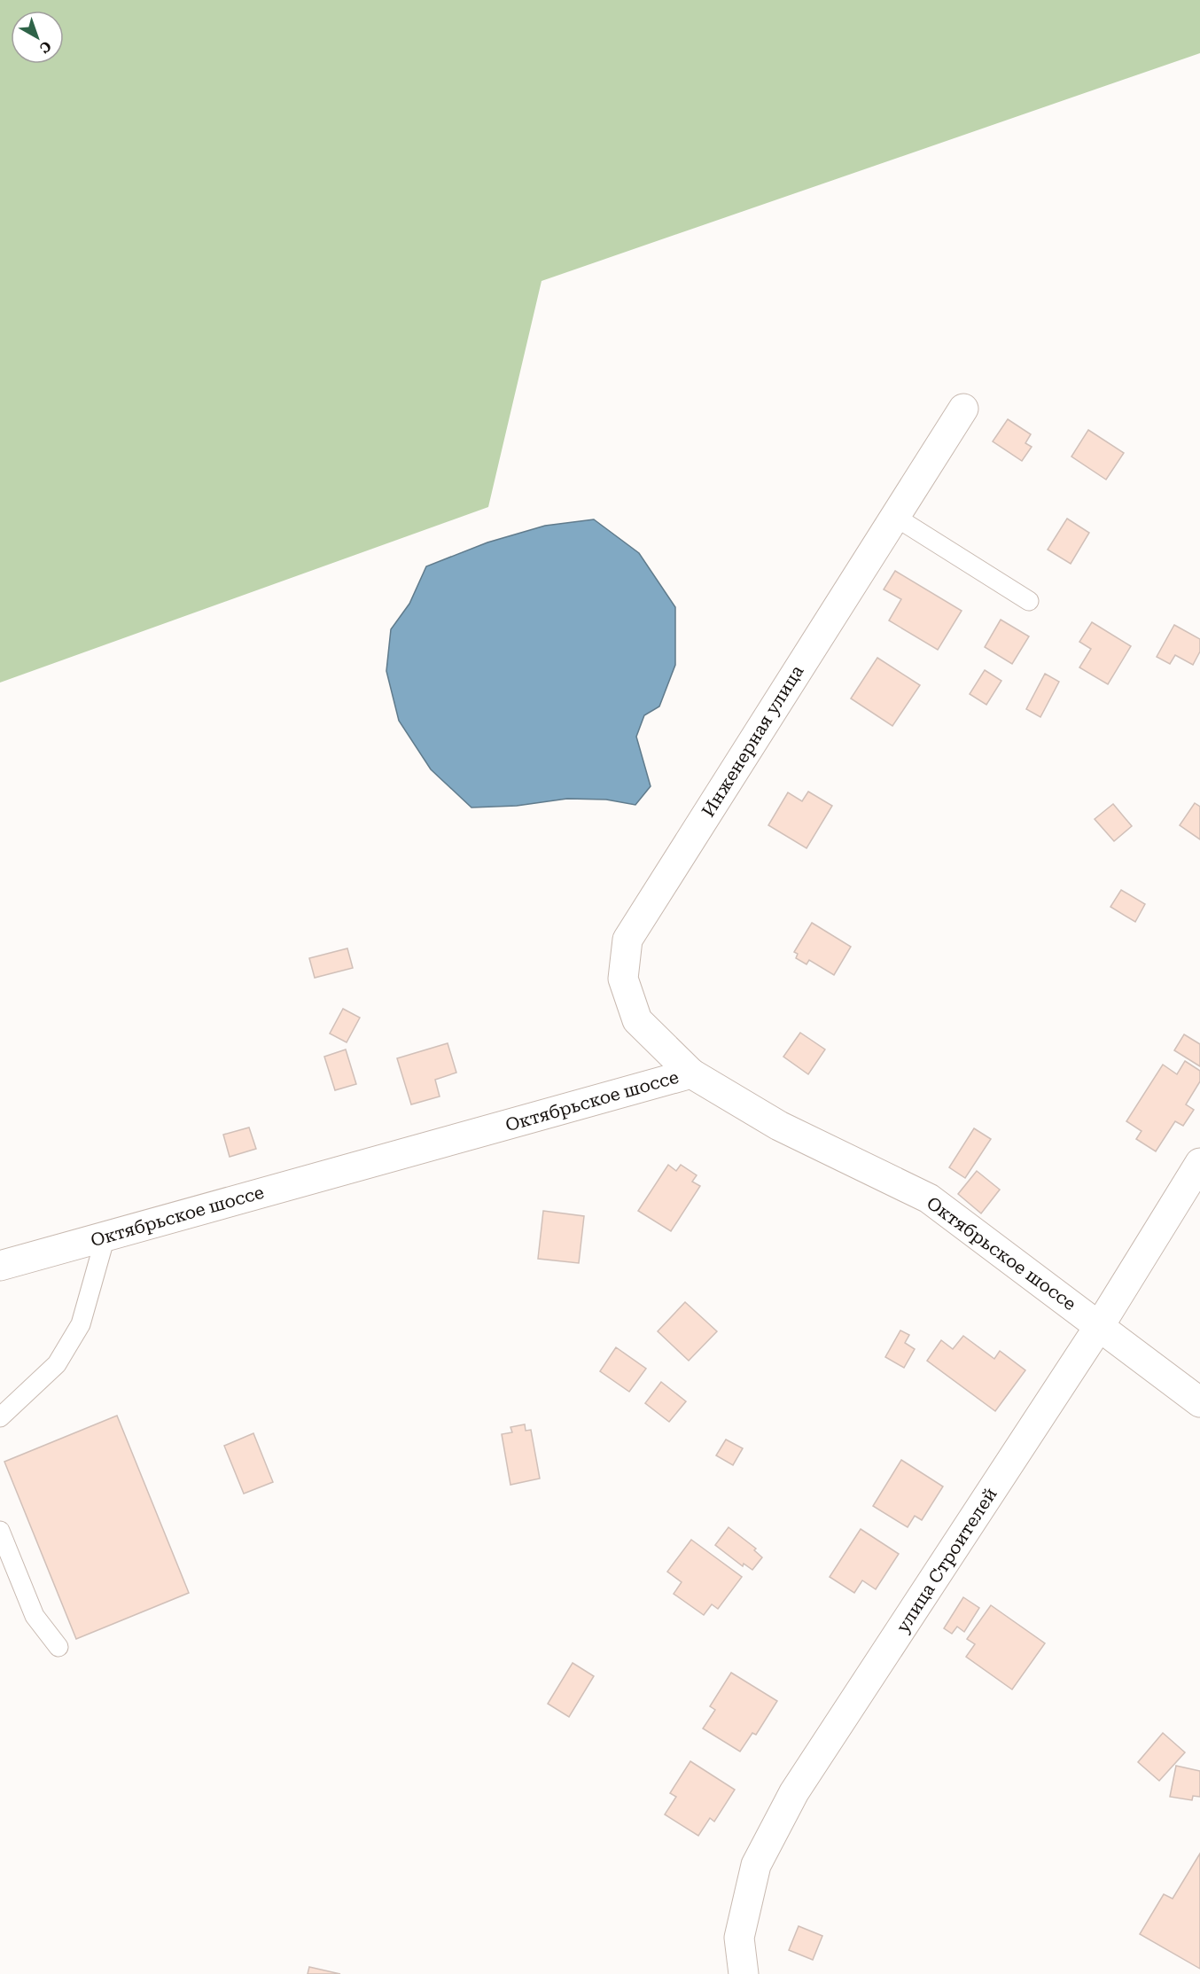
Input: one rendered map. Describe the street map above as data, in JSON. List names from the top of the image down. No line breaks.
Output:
{"streets":{"street":["Инженерная улица","Октябрьское шоссе","улица Строителей"]},"crossings":[["Инженерная улица","Октябрьское шоссе"],["Октябрьское шоссе","улица Строителей"]],"north":"bottom right"}
